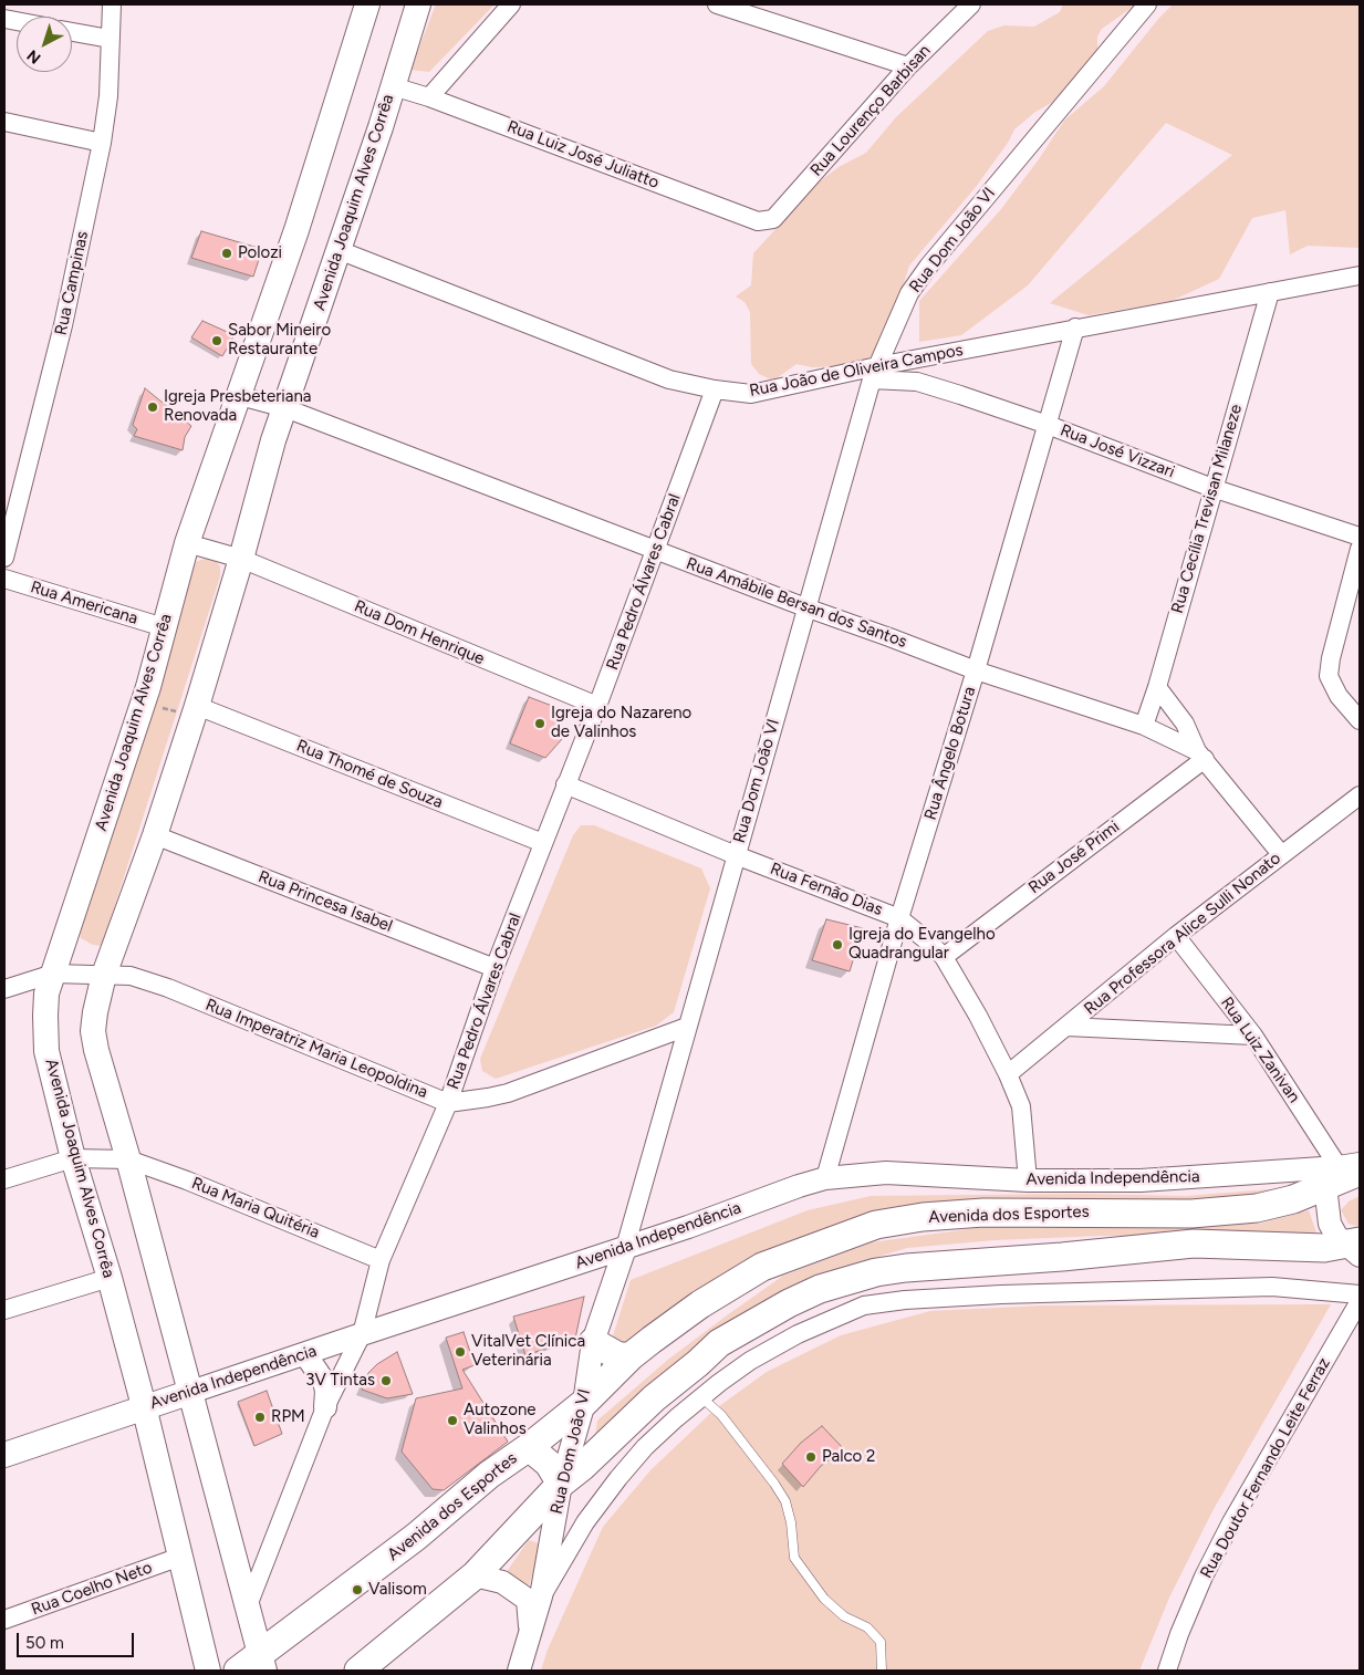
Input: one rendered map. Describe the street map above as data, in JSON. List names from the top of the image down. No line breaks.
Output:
{"streets":{"main road":["Avenida Joaquim Alves Corrêa","Avenida Independência","Avenida dos Esportes"],"street":["Rua Lourenço Barbisan","Rua Luiz José Juliatto","Rua Dom João VI","Rua Campinas","Rua João de Oliveira Campos","Rua José Vizzari","Rua Cecília Trevisan Milaneze","Rua Pedro Álvares Cabral","Rua Americana","Rua Amábile Bersan dos Santos","Rua Dom Henrique","Rua Ângelo Botura","Rua Thomé de Souza","Rua José Primi","Rua Fernão Dias","Rua Princesa Isabel","Rua Professora Alice Sulli Nonato","Rua Imperatriz Maria Leopoldina","Rua Luiz Zanivan","Rua Maria Quitéria","Rua Doutor Fernando Leite Ferraz","Rua Coelho Neto"]},"crossings":[["Rua Lourenço Barbisan","Rua Luiz José Juliatto"],["Rua Luiz José Juliatto","Avenida Joaquim Alves Corrêa"],["Avenida Joaquim Alves Corrêa","Rua João de Oliveira Campos"],["Avenida Joaquim Alves Corrêa","Rua Pedro Álvares Cabral"],["Avenida Joaquim Alves Corrêa","Rua Americana"],["Avenida Joaquim Alves Corrêa","Rua Amábile Bersan dos Santos"],["Avenida Joaquim Alves Corrêa","Rua Dom Henrique"],["Avenida Joaquim Alves Corrêa","Rua Thomé de Souza"],["Avenida Joaquim Alves Corrêa","Rua Princesa Isabel"],["Avenida Joaquim Alves Corrêa","Rua Imperatriz Maria Leopoldina"],["Avenida Joaquim Alves Corrêa","Avenida Independência"],["Avenida Joaquim Alves Corrêa","Rua Maria Quitéria"],["Avenida Joaquim Alves Corrêa","Avenida dos Esportes"],["Avenida Joaquim Alves Corrêa","Rua Coelho Neto"],["Rua Dom João VI","Rua João de Oliveira Campos"],["Rua Dom João VI","Rua José Vizzari"],["Rua Dom João VI","Rua Amábile Bersan dos Santos"],["Rua Dom João VI","Rua Fernão Dias"],["Rua Dom João VI","Rua Imperatriz Maria Leopoldina"],["Rua Dom João VI","Avenida Independência"],["Rua Dom João VI","Avenida dos Esportes"],["Rua João de Oliveira Campos","Rua José Vizzari"],["Rua João de Oliveira Campos","Rua Cecília Trevisan Milaneze"],["Rua João de Oliveira Campos","Rua Pedro Álvares Cabral"],["Rua João de Oliveira Campos","Rua Ângelo Botura"],["Rua José Vizzari","Rua Cecília Trevisan Milaneze"],["Rua José Vizzari","Rua Ângelo Botura"],["Rua Cecília Trevisan Milaneze","Rua Amábile Bersan dos Santos"],["Rua Pedro Álvares Cabral","Rua Amábile Bersan dos Santos"],["Rua Pedro Álvares Cabral","Rua Dom Henrique"],["Rua Pedro Álvares Cabral","Rua Thomé de Souza"],["Rua Pedro Álvares Cabral","Rua Fernão Dias"],["Rua Pedro Álvares Cabral","Rua Princesa Isabel"],["Rua Pedro Álvares Cabral","Rua Imperatriz Maria Leopoldina"],["Rua Pedro Álvares Cabral","Avenida Independência"],["Rua Pedro Álvares Cabral","Rua Maria Quitéria"],["Rua Amábile Bersan dos Santos","Rua Ângelo Botura"],["Rua Amábile Bersan dos Santos","Rua José Primi"],["Rua Ângelo Botura","Rua Fernão Dias"],["Rua Ângelo Botura","Avenida Independência"],["Rua José Primi","Rua Fernão Dias"],["Rua Fernão Dias","Rua Professora Alice Sulli Nonato"],["Rua Fernão Dias","Avenida Independência"],["Rua Professora Alice Sulli Nonato","Rua Luiz Zanivan"],["Rua Luiz Zanivan","Avenida Independência"],["Rua Luiz Zanivan","Avenida dos Esportes"],["Avenida Independência","Avenida dos Esportes"]],"places":["Polozi","Sabor Mineiro Restaurante","Igreja Presbeteriana Renovada","Igreja do Nazareno de Valinhos","Igreja do Evangelho Quadrangular","VitalVet Clínica Veterinária","3V Tintas","RPM","Autozone Valinhos","Palco 2","Valisom"],"scale_bar":"50 m","north":"bottom left"}
